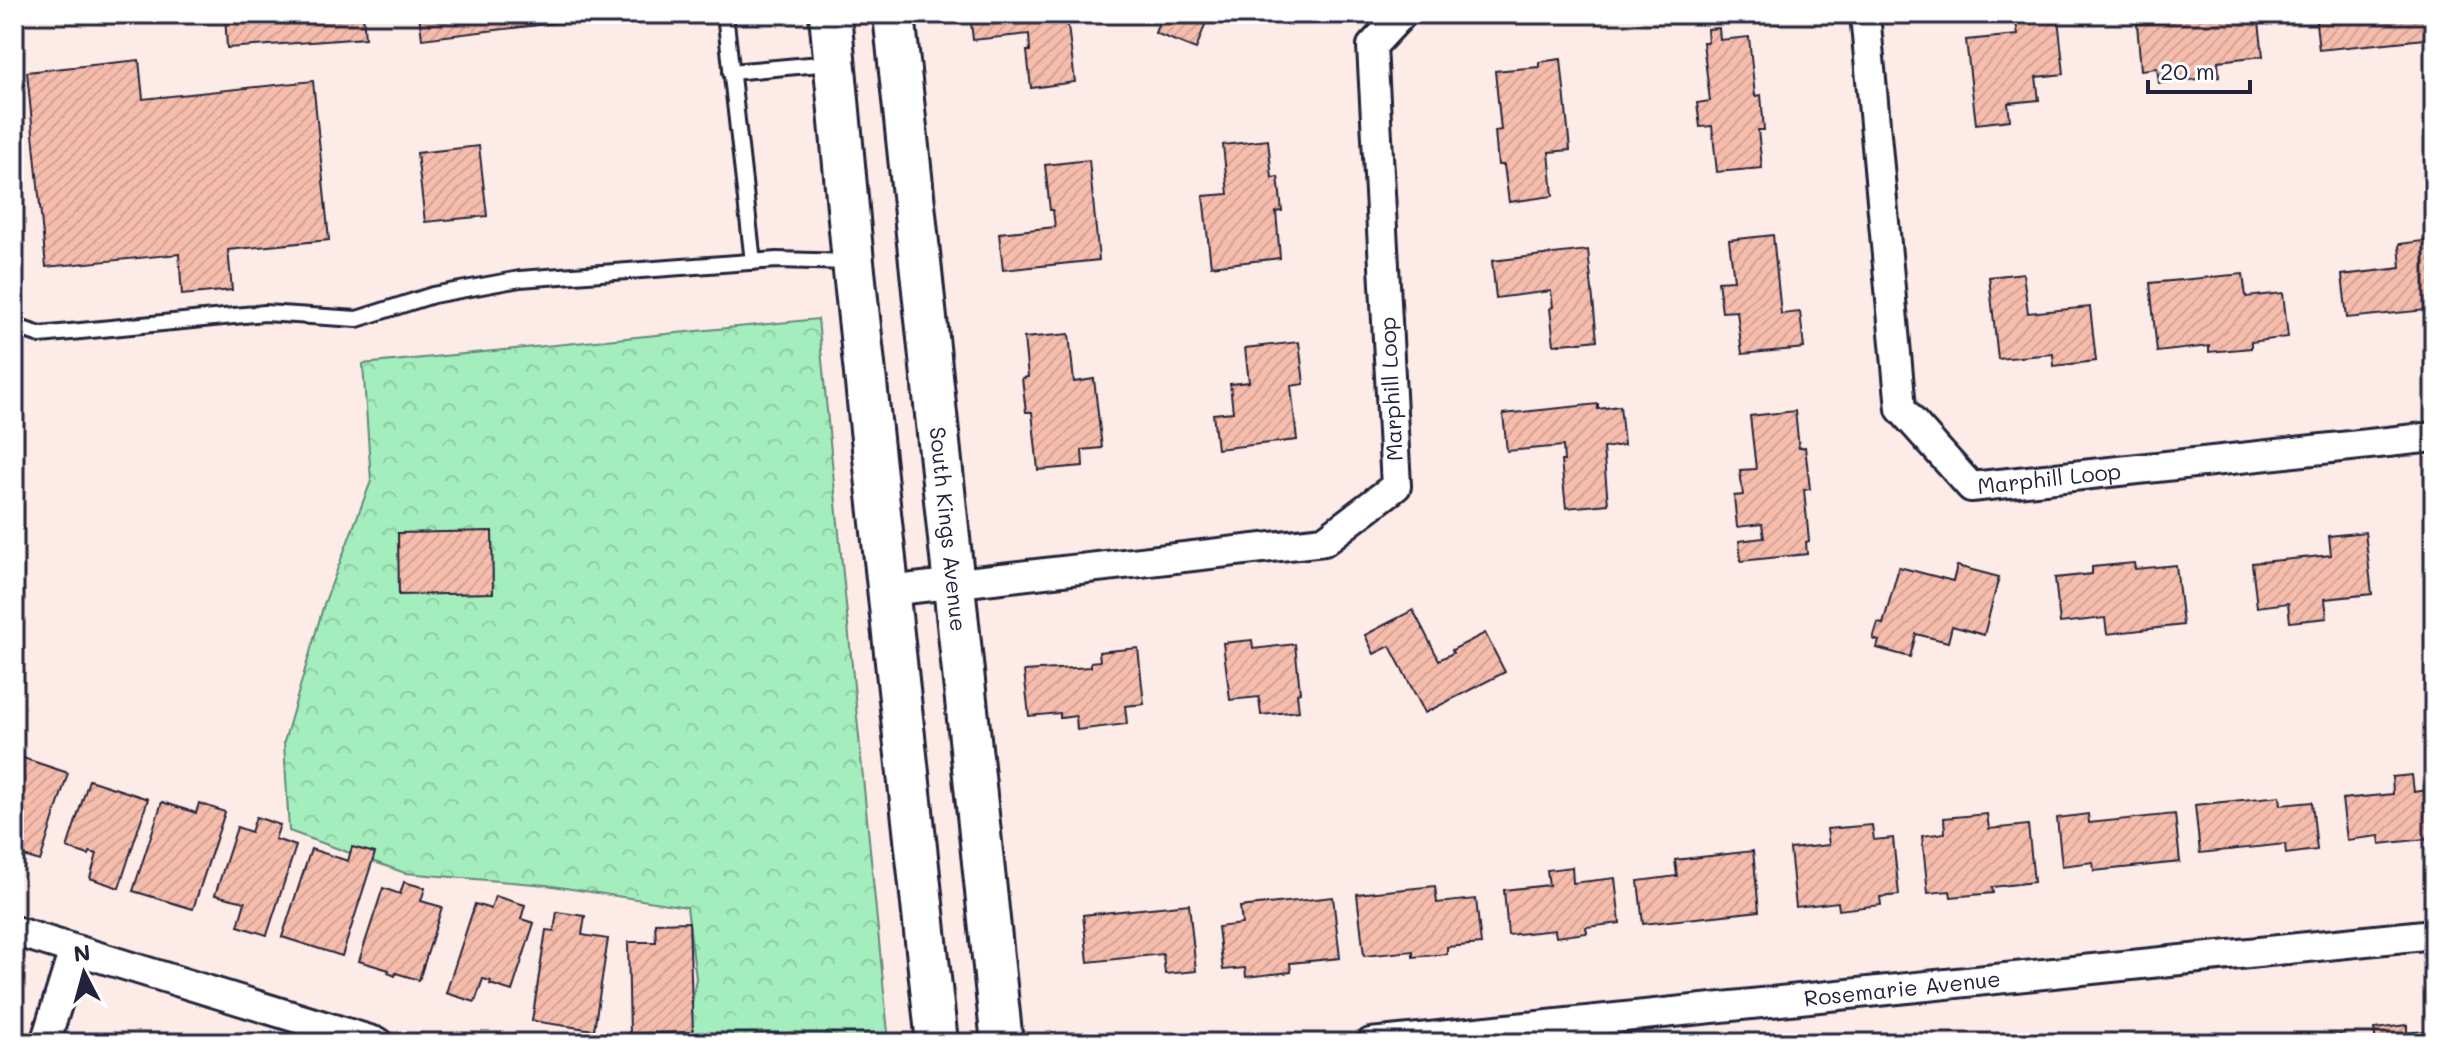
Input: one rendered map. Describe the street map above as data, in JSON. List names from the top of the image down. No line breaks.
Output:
{"streets":{"main road":["South Kings Avenue"],"street":["Marphill Loop","Rosemarie Avenue"]},"crossings":[["Marphill Loop","South Kings Avenue"]],"scale_bar":"20 m","north":"top"}
